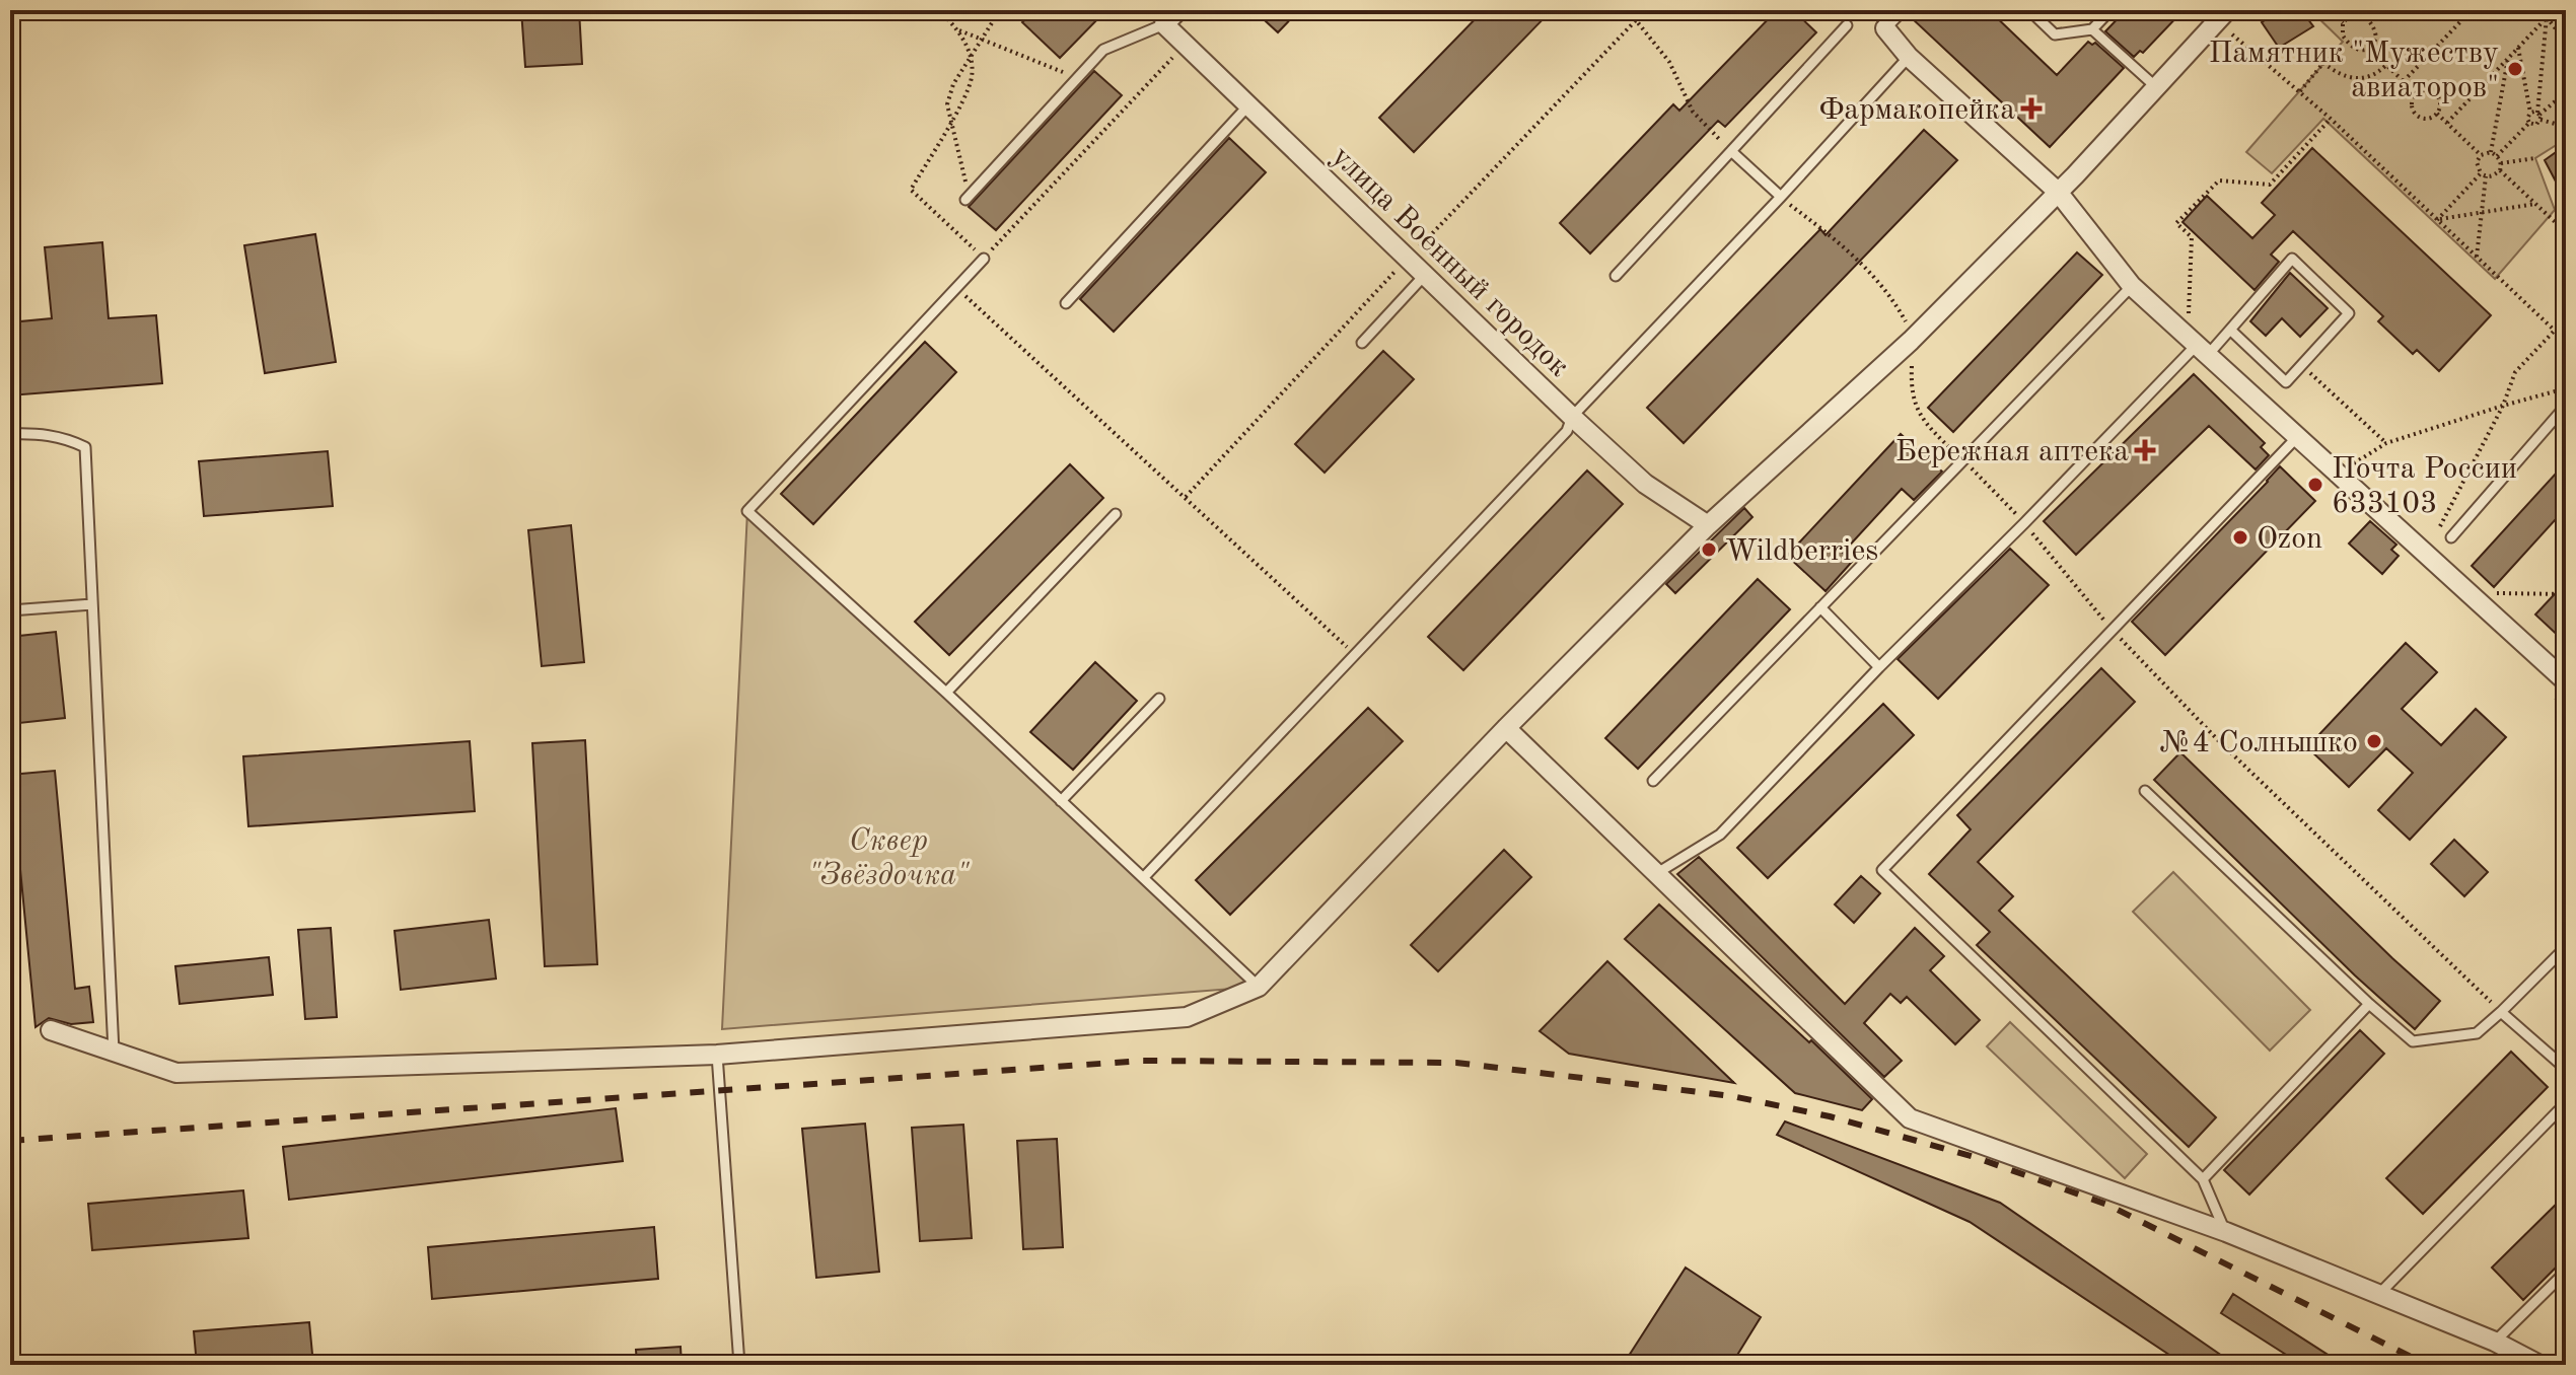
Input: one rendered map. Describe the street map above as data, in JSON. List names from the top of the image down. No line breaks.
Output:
{"streets":{"street":["улица Военный городок"]},"parks":["Сквер \"Звёздочка\""],"places":{"other":["Памятник \"Мужеству авиаторов\"","Почта России 633103","Ozon","Wildberries","№4 Солнышко"],"health":["Фармакопейка","Бережная аптека"]}}
